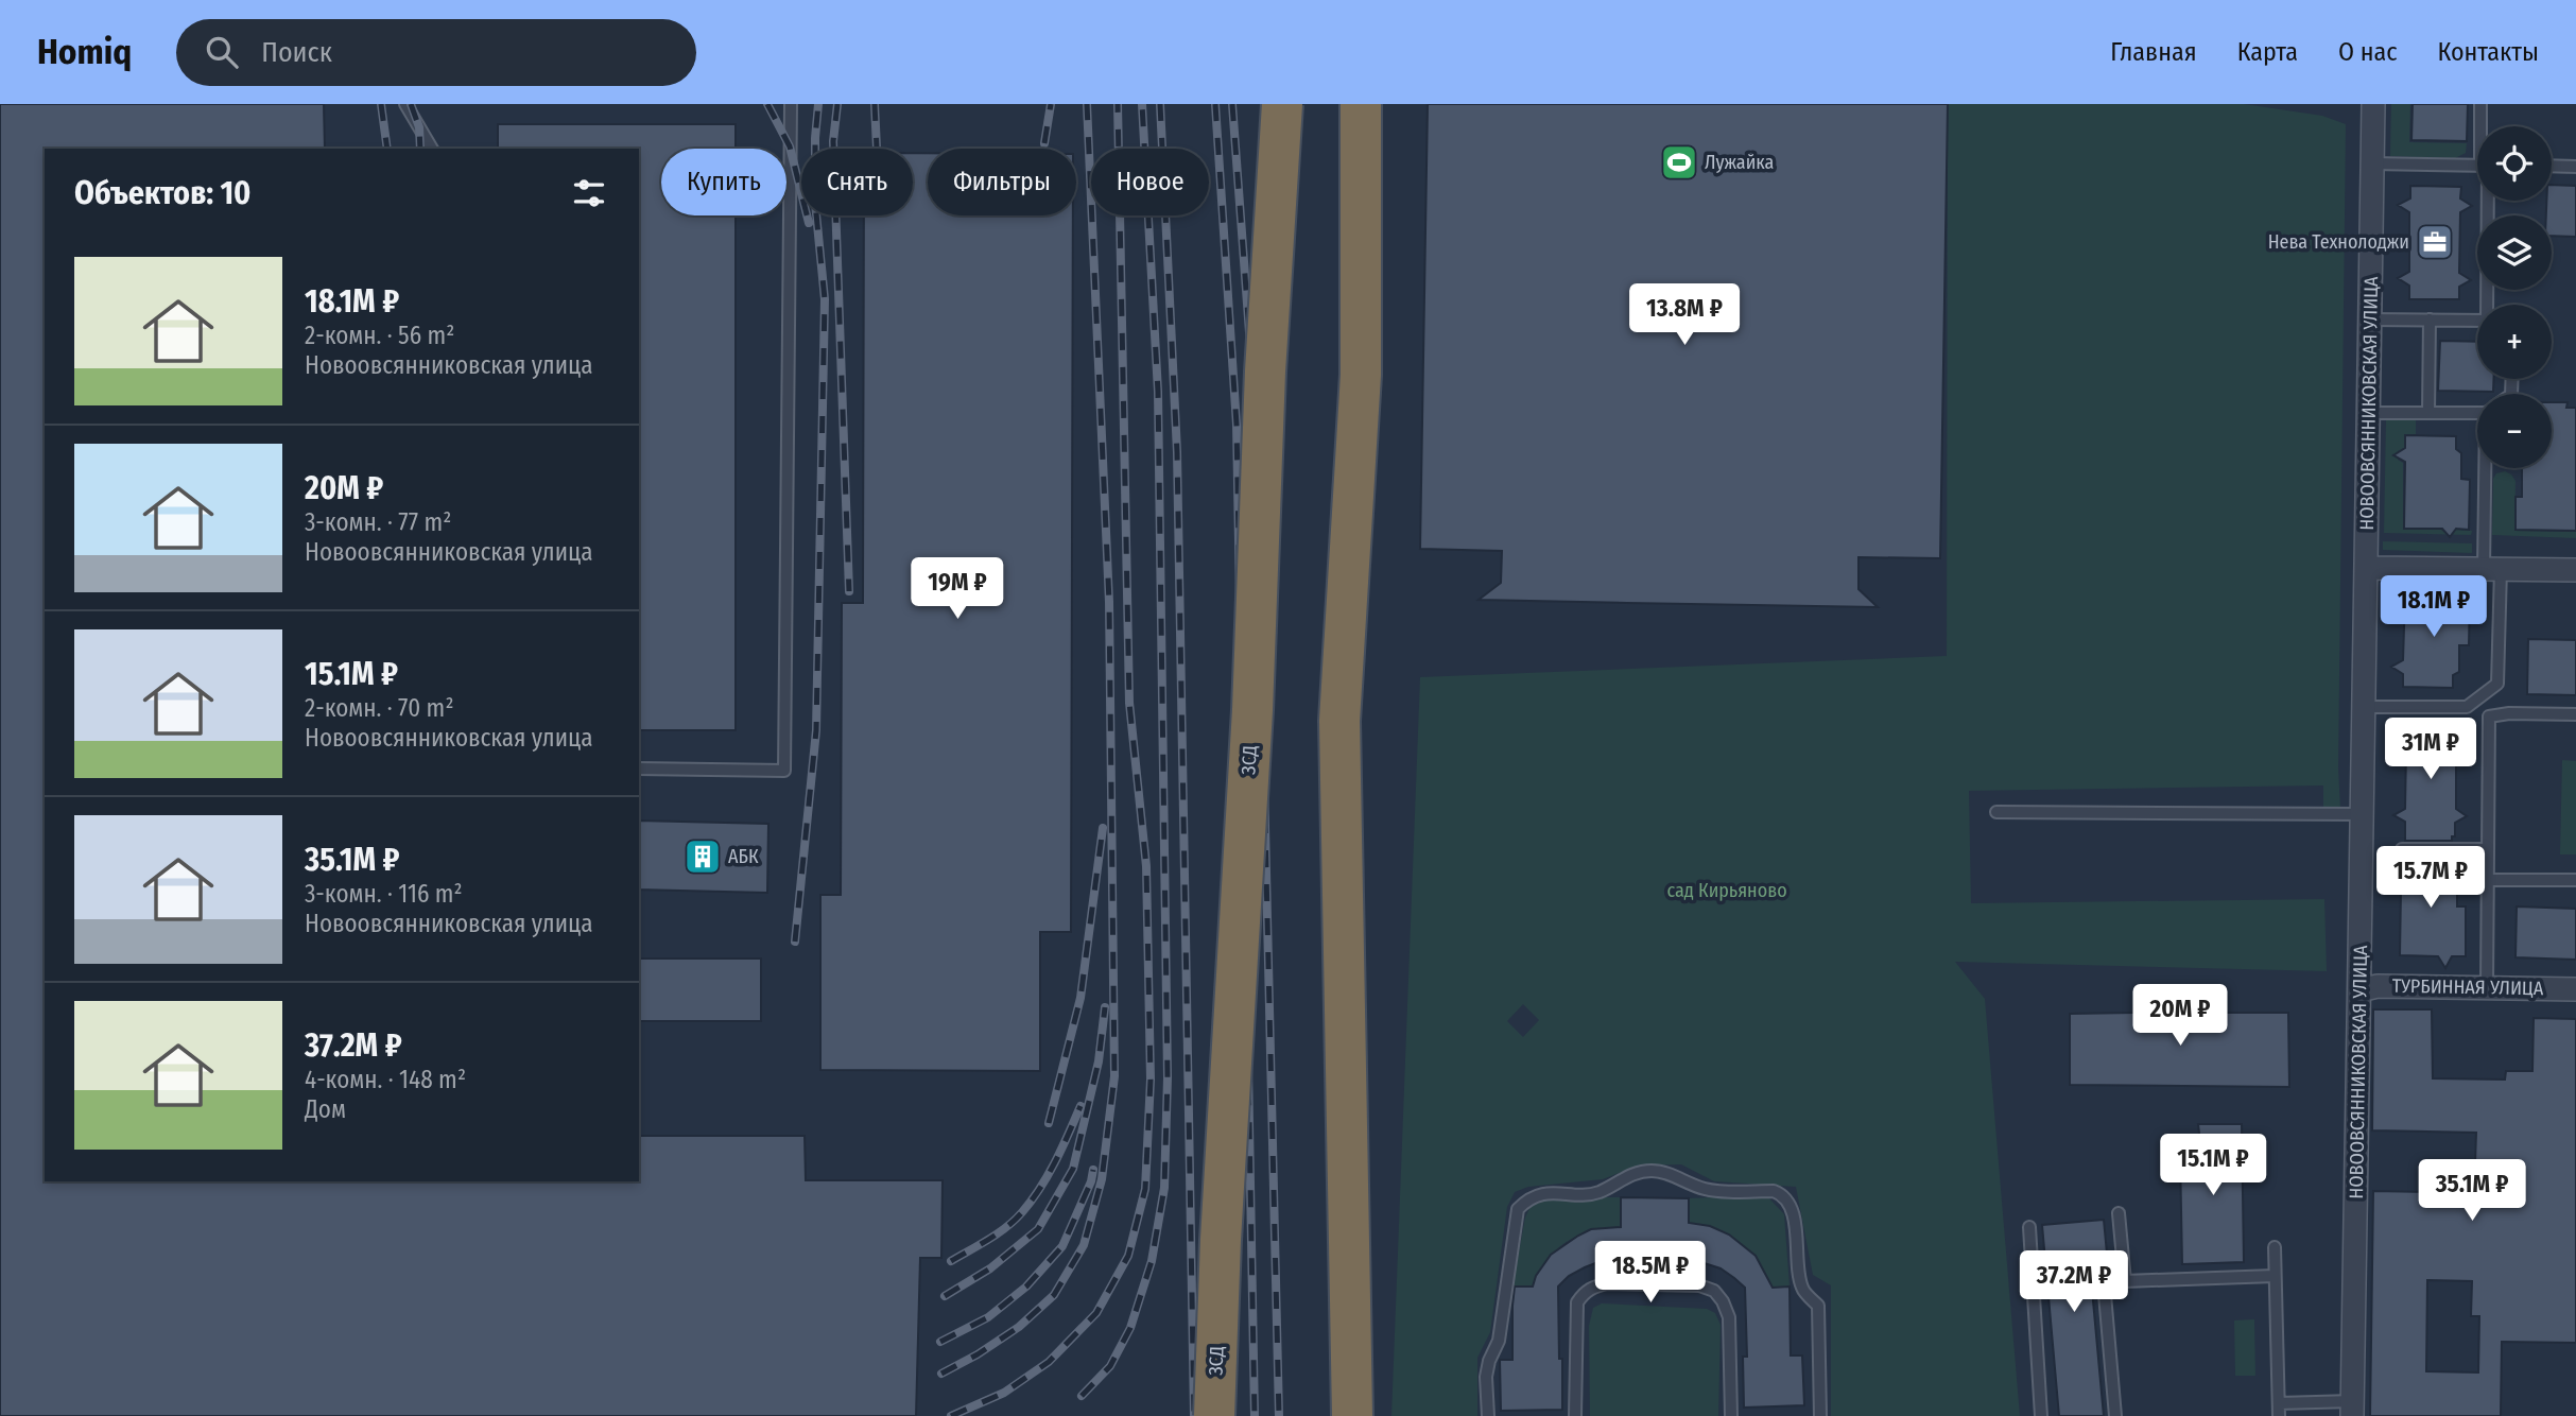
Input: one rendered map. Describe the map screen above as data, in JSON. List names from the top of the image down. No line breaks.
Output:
{"streets":{"highway":["ЗСД"],"street":["НОВООВСЯННИКОВСКАЯ УЛИЦА","ТУРБИННАЯ УЛИЦА"]},"crossings":[["НОВООВСЯННИКОВСКАЯ УЛИЦА","ТУРБИННАЯ УЛИЦА"]],"parks":["сад Кирьяново"],"places":{"sports":["Лужайка"],"office":["Нева Технолоджи"],"building":["АБК"]},"page":{"header":"Homiq","search":"Поиск","nav":["Главная","Карта","О нас","Контакты"],"map_buttons":["+","−"],"chip":["Купить","Снять","Фильтры","Новое"],"heading":"Объектов: 10","list":[{"name":"18.1M ₽","note":"2-комн. · 56 m² · Новоовсянниковская улица"},{"name":"20M ₽","note":"3-комн. · 77 m² · Новоовсянниковская улица"},{"name":"15.1M ₽","note":"2-комн. · 70 m² · Новоовсянниковская улица"},{"name":"35.1M ₽","note":"3-комн. · 116 m² · Новоовсянниковская улица"},{"name":"37.2M ₽","note":"4-комн. · 148 m² · Дом"}],"price":["13.8M ₽","19M ₽","18.1M ₽","31M ₽","15.7M ₽","20M ₽","15.1M ₽","35.1M ₽","18.5M ₽","37.2M ₽"]}}
